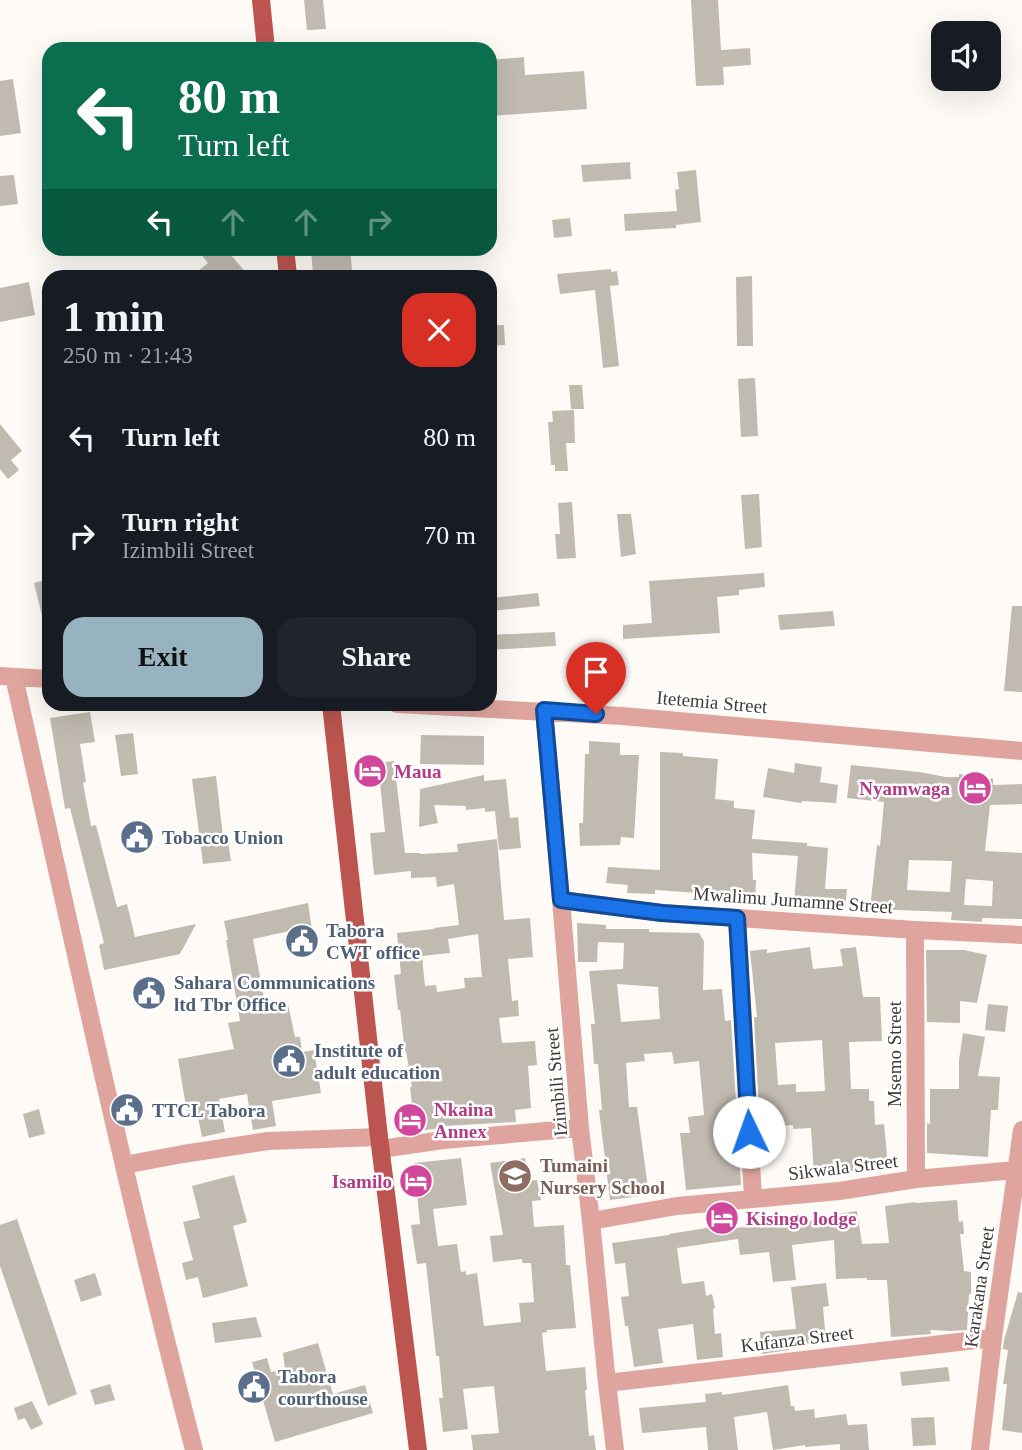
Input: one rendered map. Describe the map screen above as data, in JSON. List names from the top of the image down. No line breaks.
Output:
{"streets":{"street":["Itetemia Street","Mwalimu Jumamne Street","Msemo Street","Izimbili Street","Sikwala Street","Karakana Street","Kufanza Street"]},"crossings":[["Itetemia Street","Izimbili Street"],["Mwalimu Jumamne Street","Msemo Street"],["Mwalimu Jumamne Street","Izimbili Street"],["Msemo Street","Sikwala Street"],["Izimbili Street","Sikwala Street"],["Izimbili Street","Kufanza Street"],["Sikwala Street","Karakana Street"],["Karakana Street","Kufanza Street"]],"places":{"hotel":["Maua","Nyamwaga","Nkaina Annex","Isamilo","Kisingo lodge"],"public building":["Tobacco Union","Tabora CWT office","Sahara Communications ltd Tbr Office","Institute of adult education","TTCL Tabora","Tabora courthouse"],"school or university":["Tumaini Nursery School"]},"page":{"turn":["80 m","Turn left"],"heading":["1 min","250 m · 21:43"],"list":[{"name":"Turn left","value":"80 m"},{"name":"Turn right","note":"Izimbili Street","value":"70 m"}],"buttons":["Exit","Share"]}}
